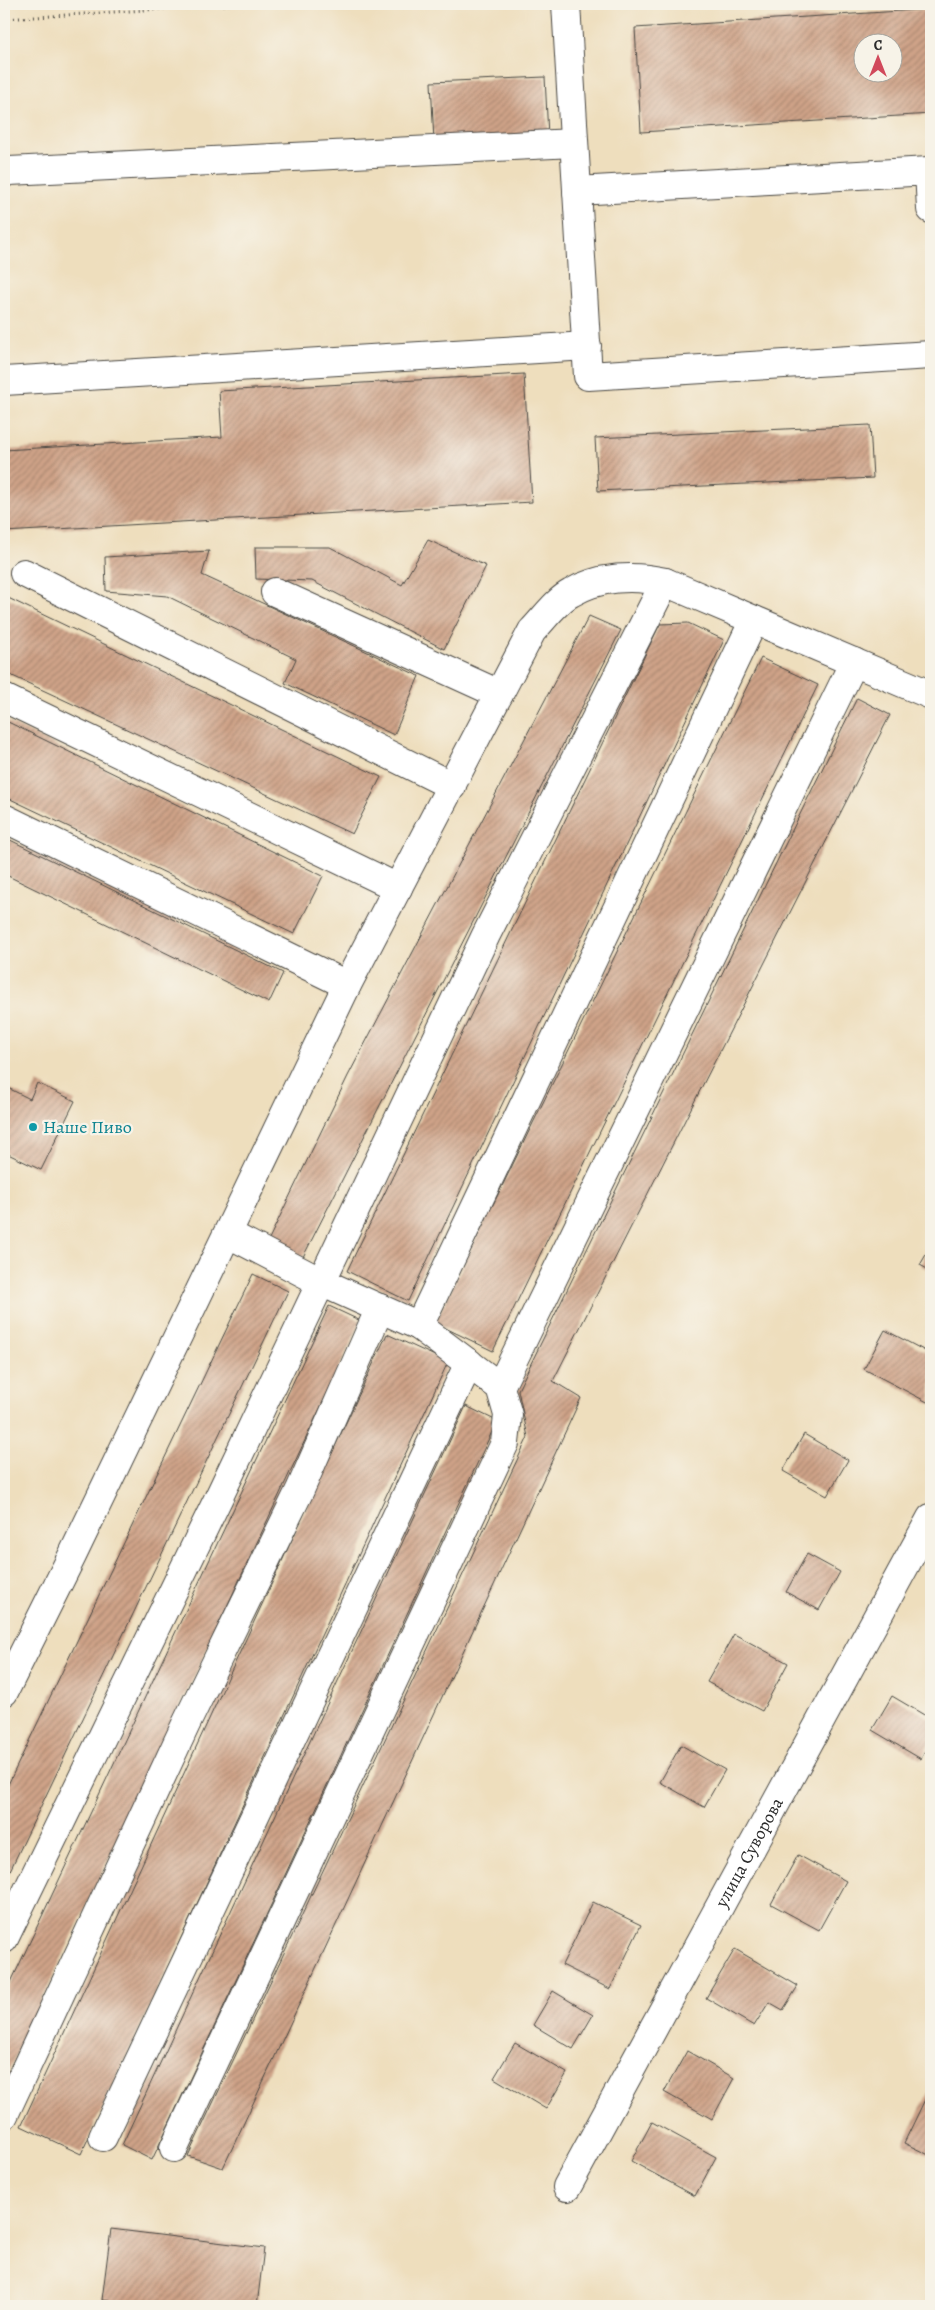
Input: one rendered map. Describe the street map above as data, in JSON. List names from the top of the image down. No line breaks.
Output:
{"streets":{"street":["улица Суворова"]},"places":["Наше Пиво"],"north":"top"}
